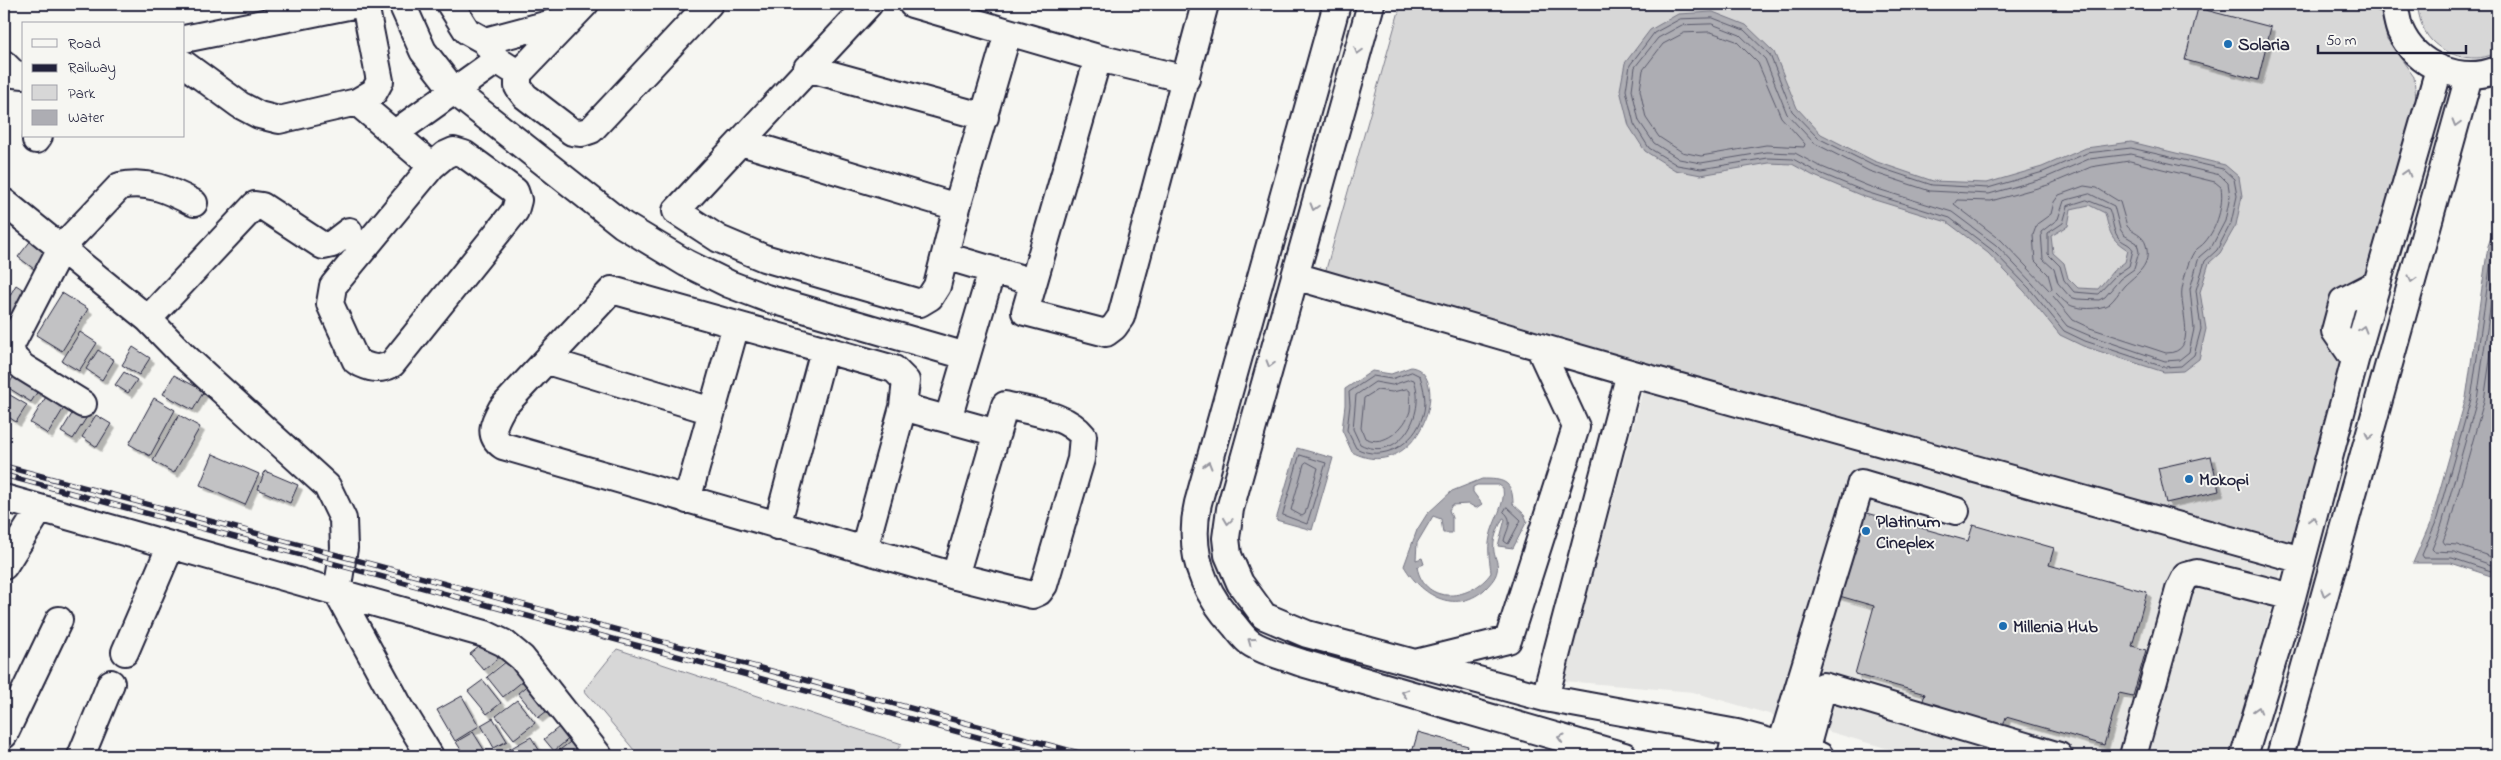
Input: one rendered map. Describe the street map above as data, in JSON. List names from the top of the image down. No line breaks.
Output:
{"places":["Solaria","Mokopi","Platinum Cineplex","Millenia Hub"],"legend":["Road","Railway","Park","Water"],"scale_bar":"50 m"}
